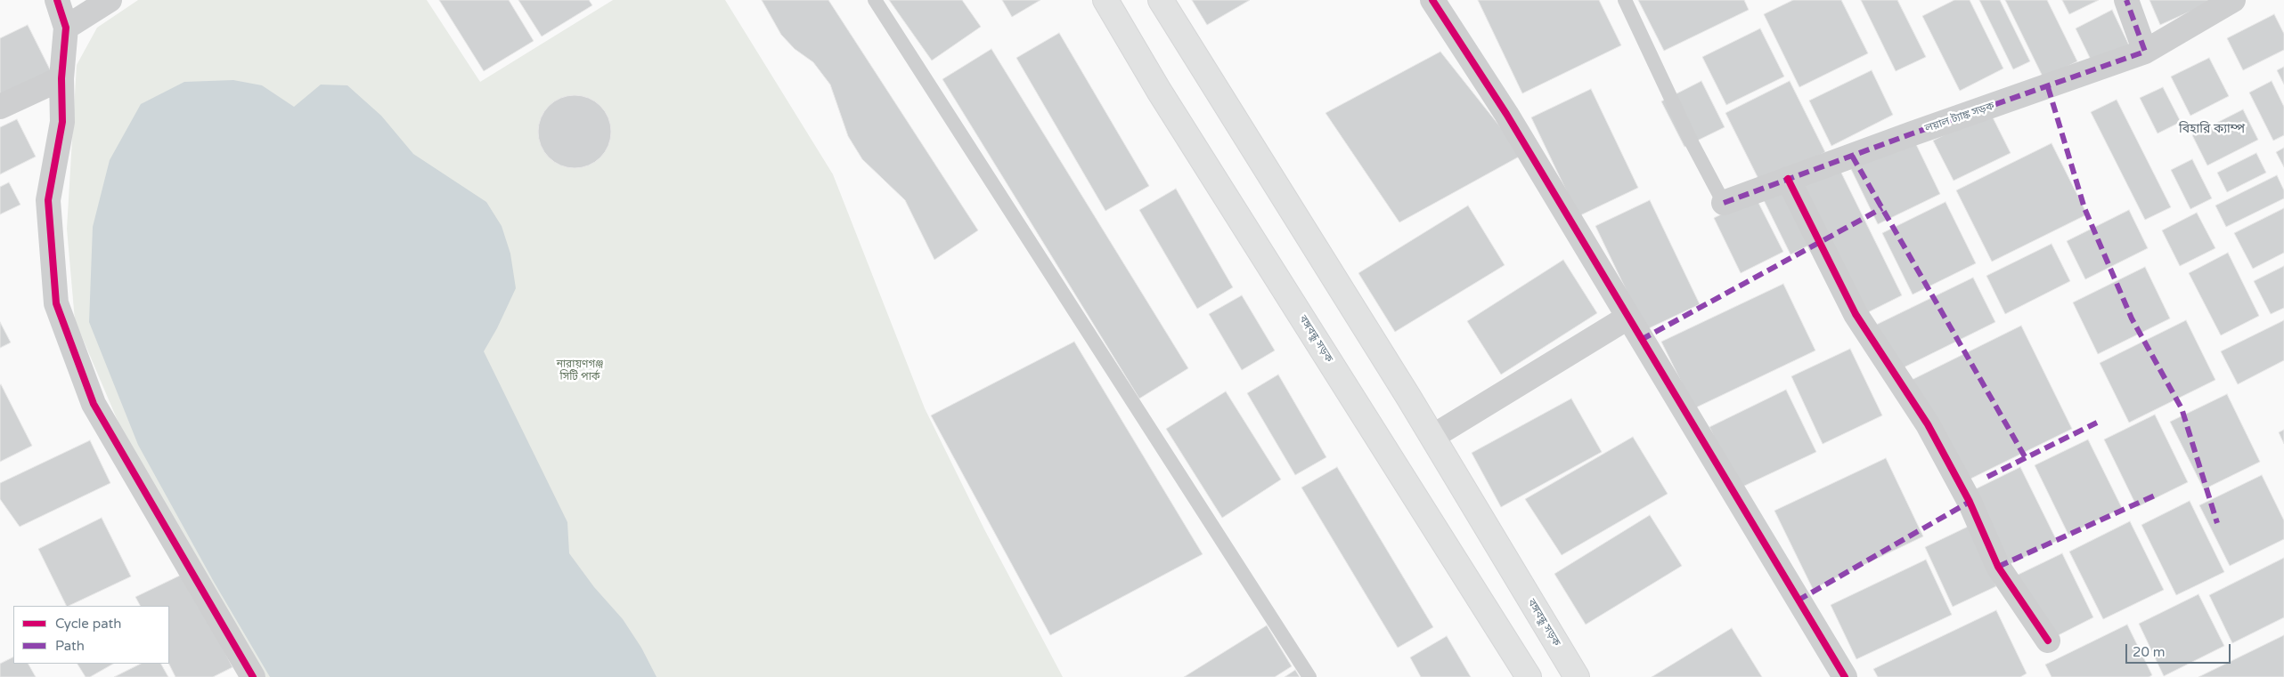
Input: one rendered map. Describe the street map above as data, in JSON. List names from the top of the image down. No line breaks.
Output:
{"streets":{"main road":["বঙ্গবন্ধু সড়ক"],"street":["লয়াল ট্যাঙ্ক সড়ক"]},"districts":["বিহারি ক্যাম্প"],"parks":["নারায়ণগঞ্জ সিটি পার্ক"],"legend":["Cycle path","Path"],"scale_bar":"20 m"}
